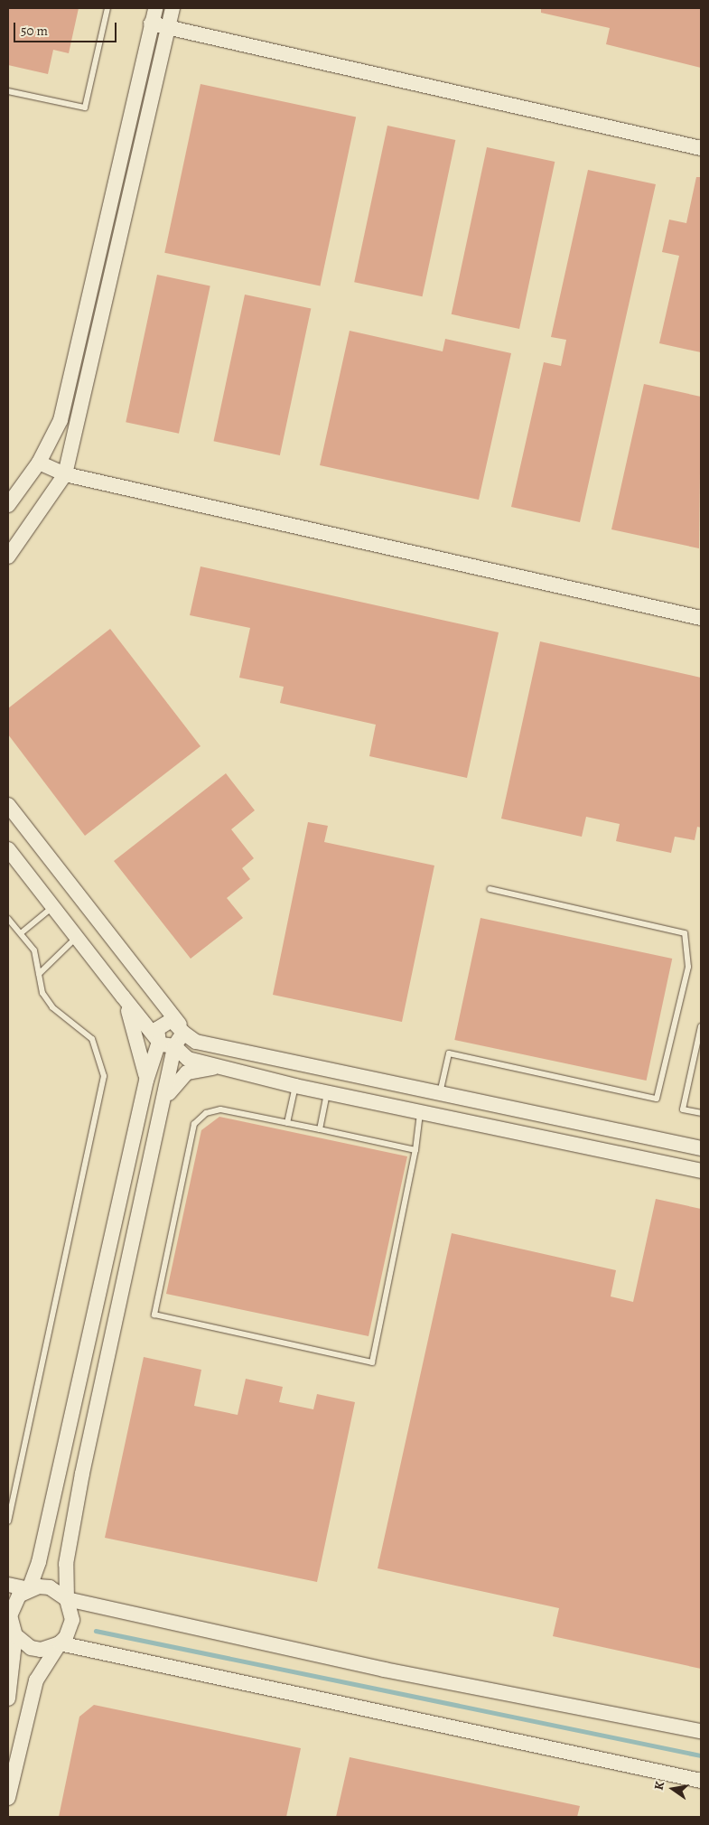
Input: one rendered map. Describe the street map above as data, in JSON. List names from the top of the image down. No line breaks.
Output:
{"scale_bar":"50 m","north":"left"}
